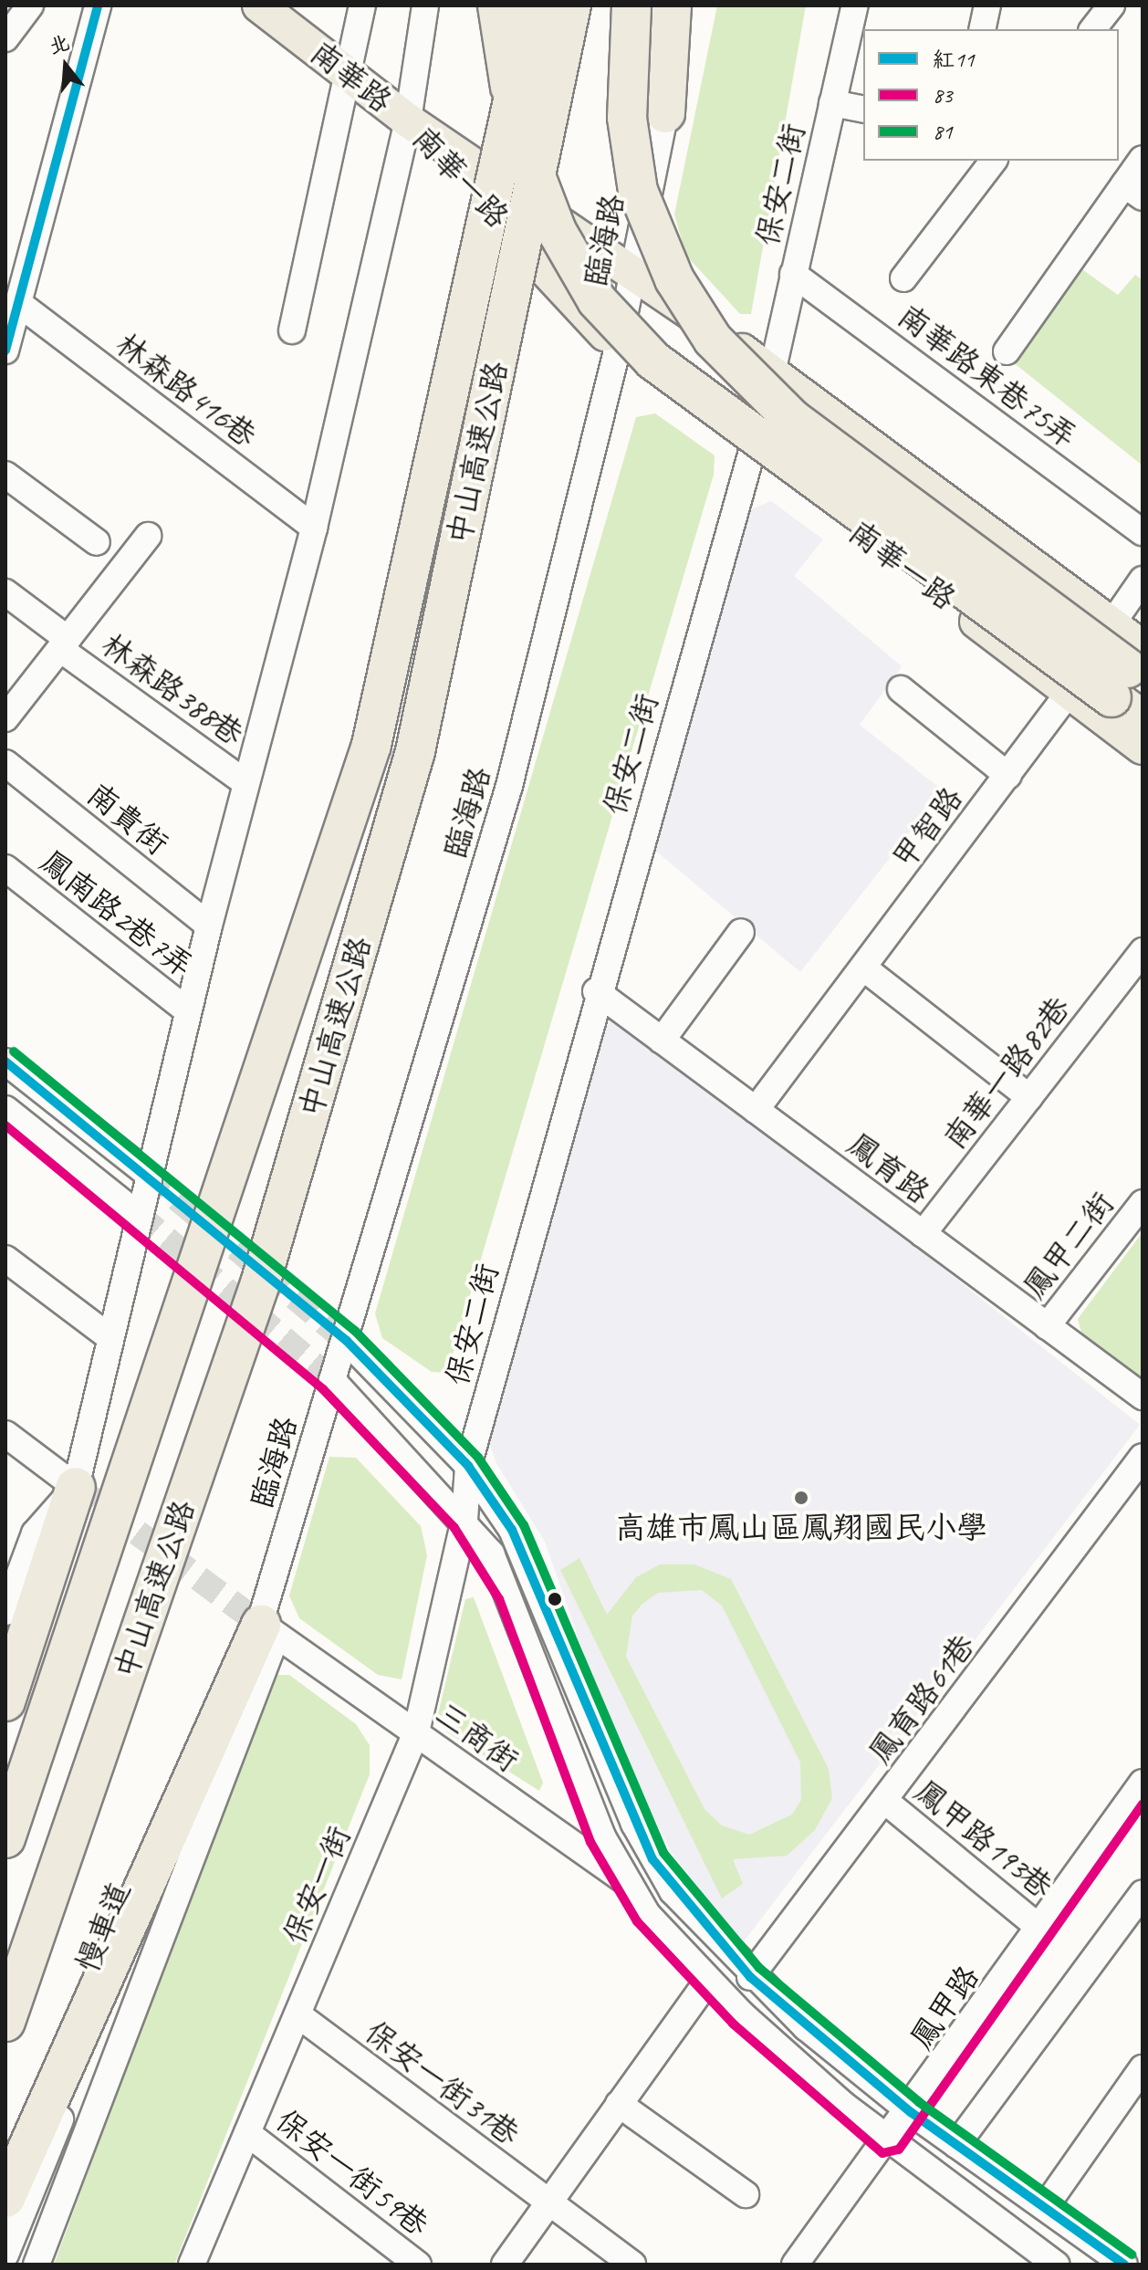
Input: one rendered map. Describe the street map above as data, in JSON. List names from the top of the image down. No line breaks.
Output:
{"streets":{"highway":["中山高速公路"],"main road":["南華路","南華一路"],"street":["保安二街","臨海路","南華路東巷75弄","林森路416巷","林森路388巷","南貴街","甲智路","鳳南路2巷7弄","南華一路82巷","鳳育路","鳳甲二街","鳳育路61巷","三商街","鳳甲路193巷","保安一街","慢車道","鳳甲路","保安一街31巷","保安一街59巷"]},"crossings":[["南華路","南華一路"],["南華一路","保安二街"],["南華一路","臨海路"],["南華一路","甲智路"],["保安二街","南華路東巷75弄"],["保安二街","鳳育路"],["保安二街","保安一街"],["臨海路","三商街"],["臨海路","慢車道"],["甲智路","鳳育路"],["南華一路82巷","鳳育路"],["鳳育路","鳳甲二街"],["鳳育路61巷","鳳甲路193巷"],["三商街","保安一街"],["三商街","慢車道"],["鳳甲路193巷","鳳甲路"],["保安一街","保安一街31巷"],["保安一街","保安一街59巷"]],"places":["高雄市鳳山區鳳翔國民小學"],"lines":["transit line 紅11","transit line 81","transit line 83"],"legend":["紅11","83","81"],"north":"top"}
